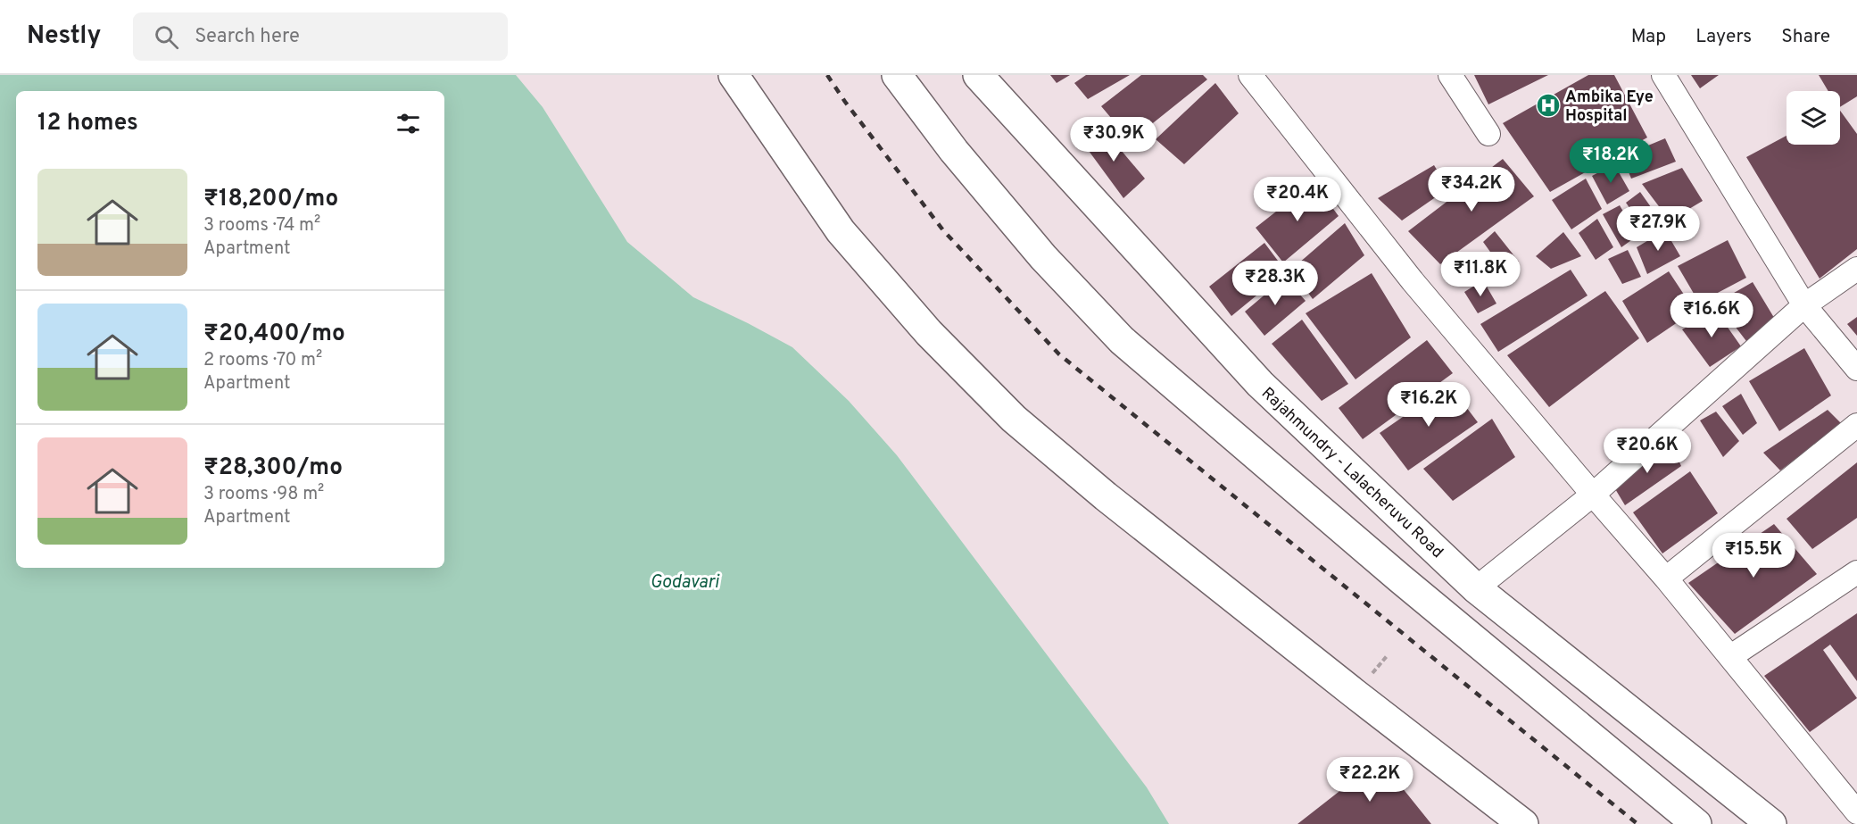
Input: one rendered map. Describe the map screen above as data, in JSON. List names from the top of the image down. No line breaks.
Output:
{"streets":{"main road":["Rajahmundry - Lalacheruvu Road"]},"water":["Godavari"],"places":{"hospital":["Ambika Eye Hospital"]},"page":{"header":"Nestly","search":"Search here","nav":["Map","Layers","Share"],"heading":"12 homes","price":["₹30.9K","₹18.2K","₹34.2K","₹20.4K","₹27.9K","₹11.8K","₹28.3K","₹16.6K","₹16.2K","₹20.6K","₹15.5K","₹22.2K"],"list":[{"name":"₹18,200/mo","note":"3 rooms · 74 m² · Apartment"},{"name":"₹20,400/mo","note":"2 rooms · 70 m² · Apartment"},{"name":"₹28,300/mo","note":"3 rooms · 98 m² · Apartment"}]}}
